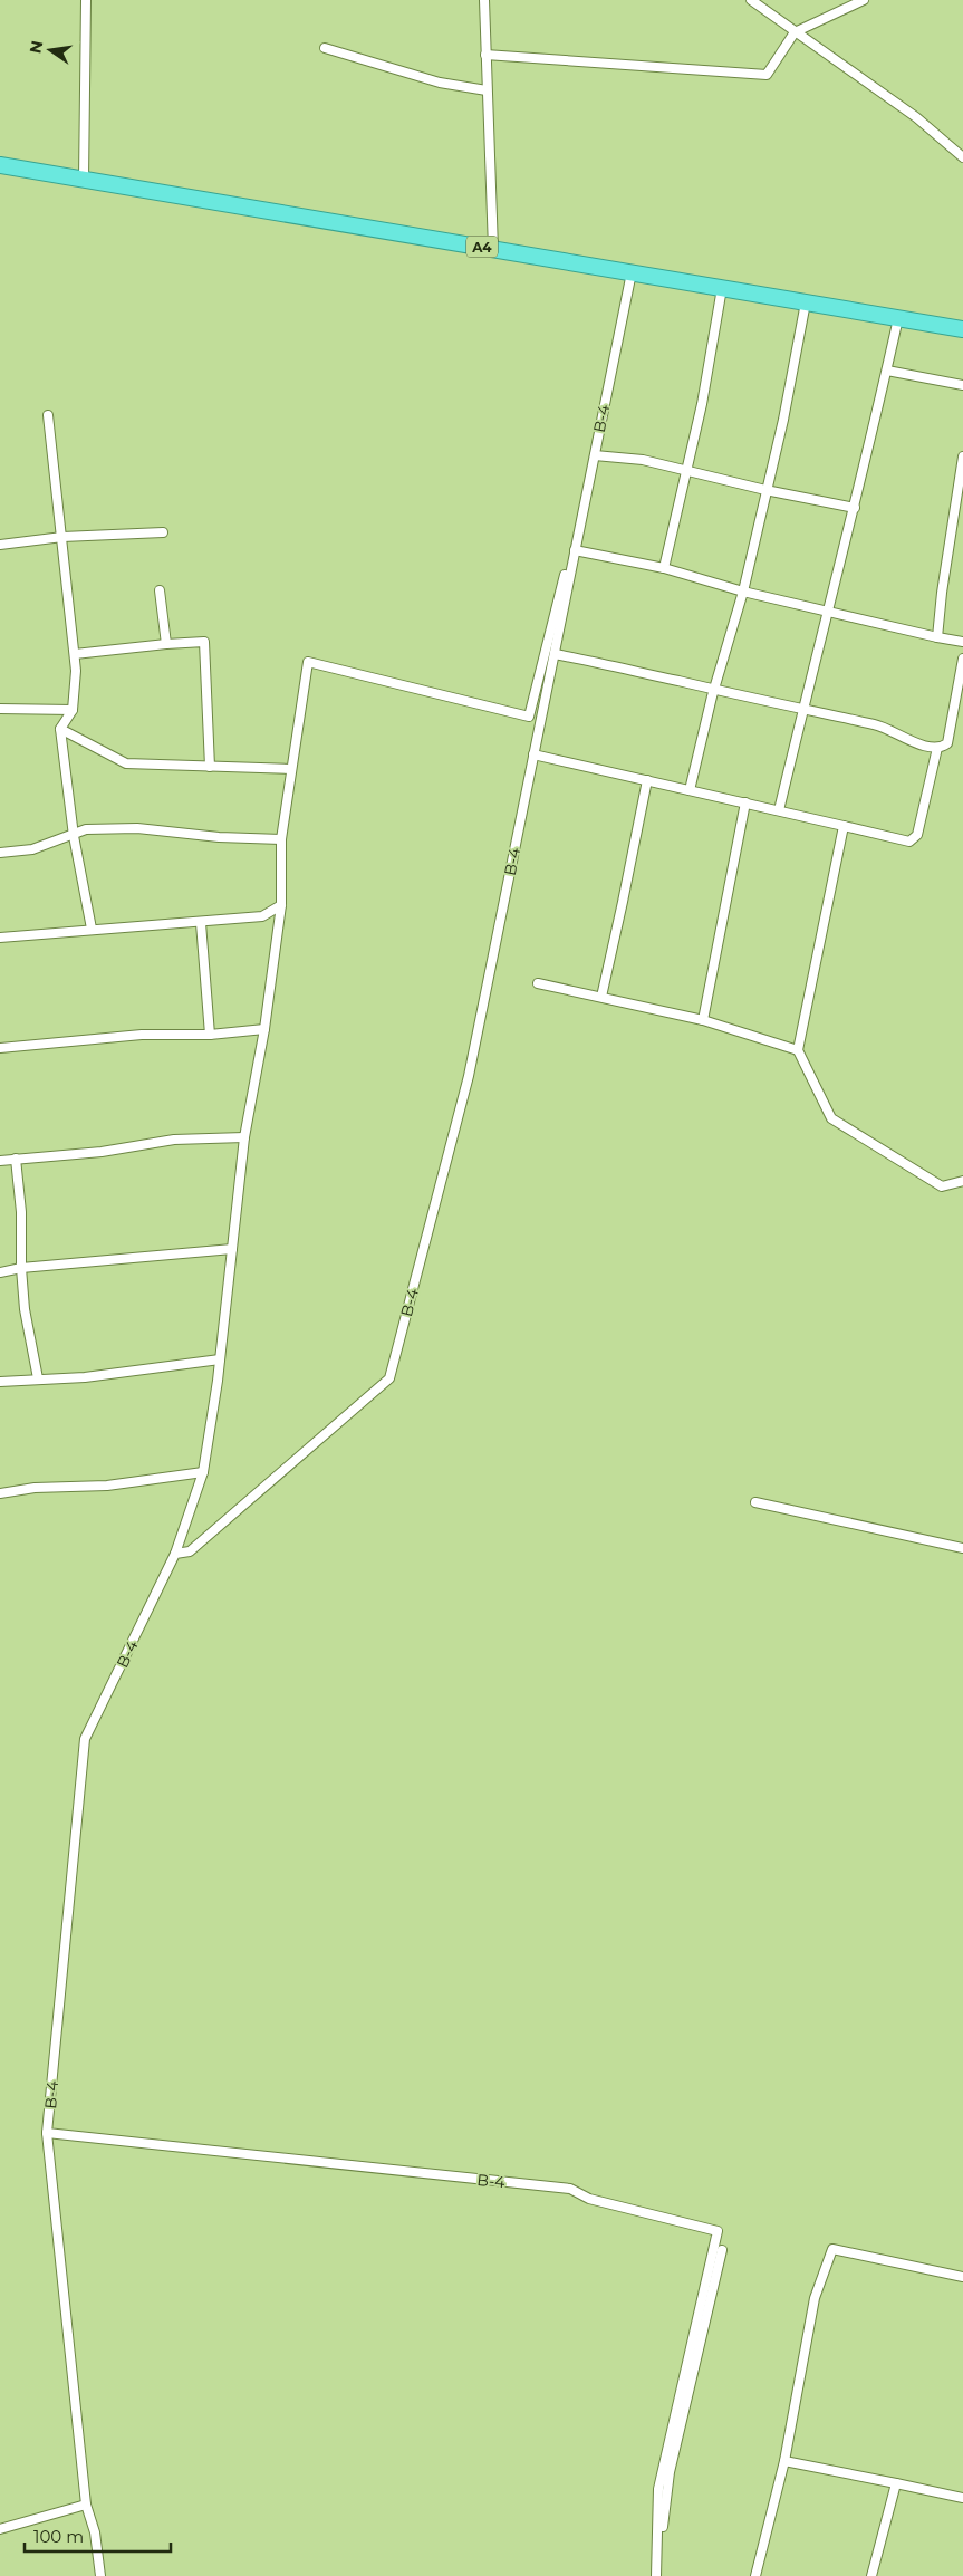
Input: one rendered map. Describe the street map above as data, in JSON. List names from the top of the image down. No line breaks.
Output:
{"streets":{"highway":["A4"],"street":["B-4"]},"crossings":[["A4","B-4"]],"scale_bar":"100 m","north":"left"}
